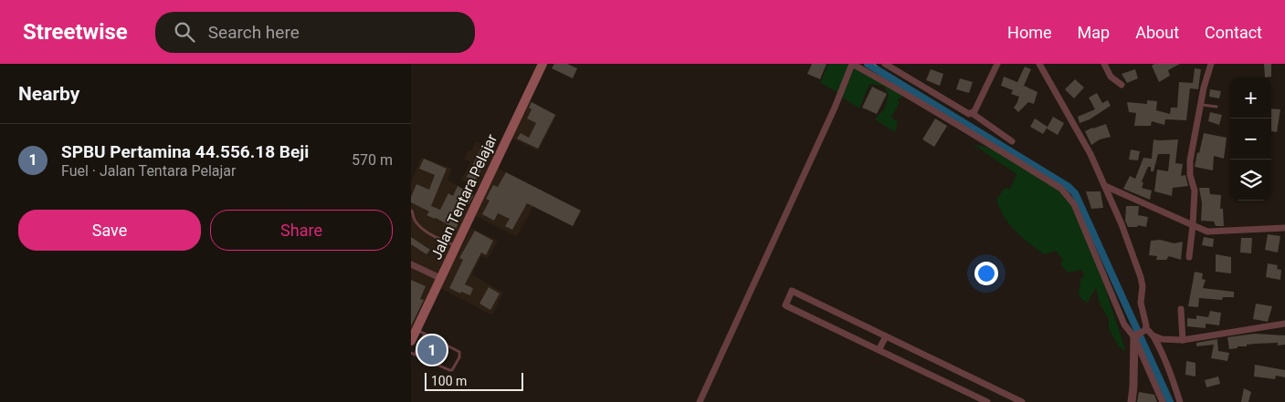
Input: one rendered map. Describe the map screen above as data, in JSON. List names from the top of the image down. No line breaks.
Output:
{"streets":{"main road":["Jalan Tentara Pelajar"]},"scale_bar":"100 m","page":{"header":"Streetwise","search":"Search here","nav":["Home","Map","About","Contact"],"heading":"Nearby","map_buttons":["+","−"],"list":[{"mark":"1","name":"SPBU Pertamina 44.556.18 Beji","note":"Fuel · Jalan Tentara Pelajar","value":"570 m"}],"buttons":["Save","Share"],"pins":"1","scale":"100 m"}}
